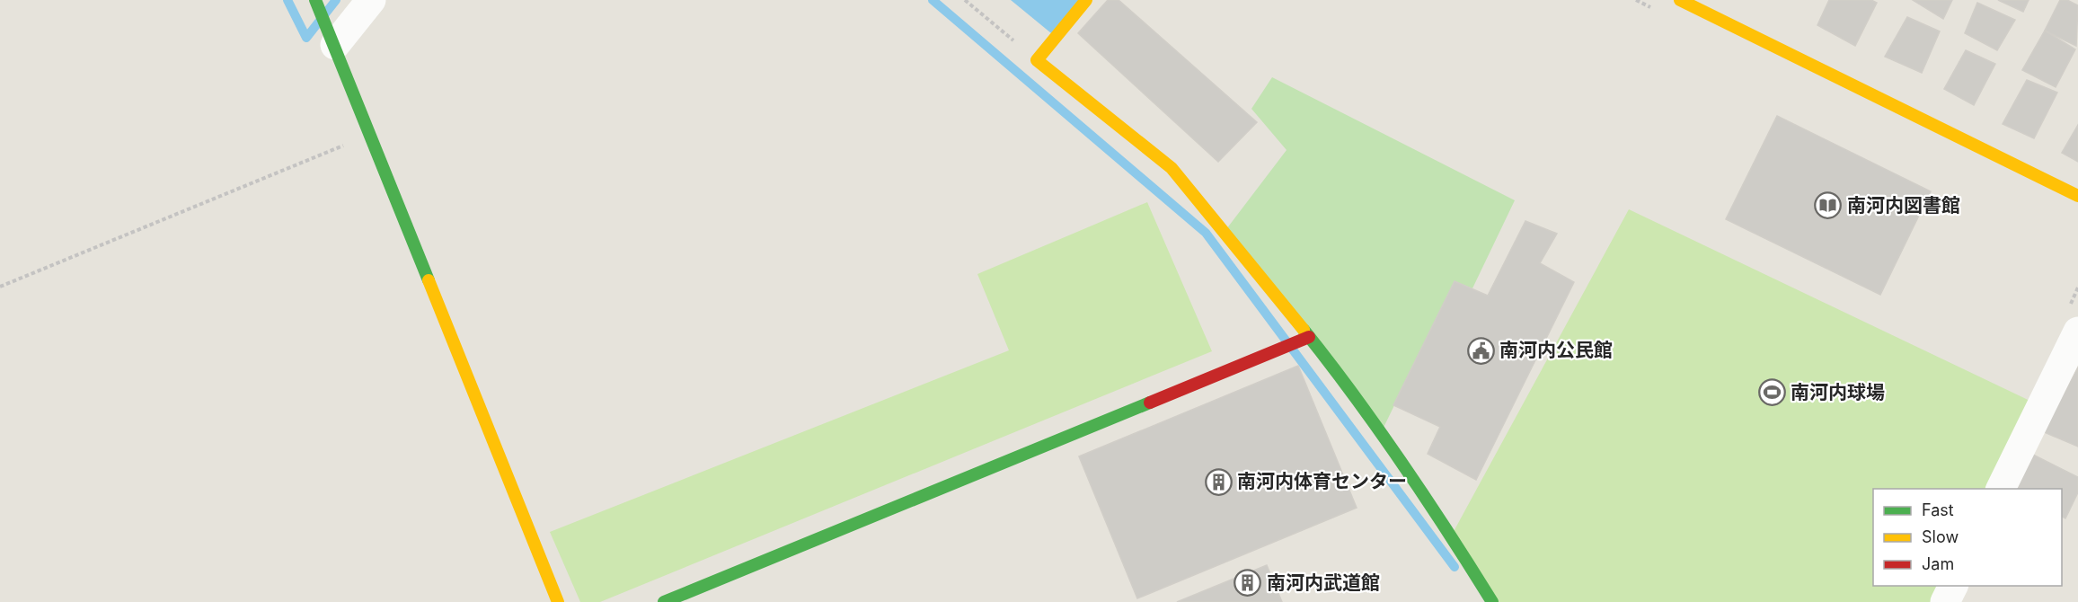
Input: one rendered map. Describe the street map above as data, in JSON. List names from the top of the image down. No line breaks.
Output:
{"places":{"library":["南河内図書館"],"public building":["南河内公民館"],"sports":["南河内球場"],"building":["南河内体育センター","南河内武道館"]},"legend":["Fast","Slow","Jam"]}
